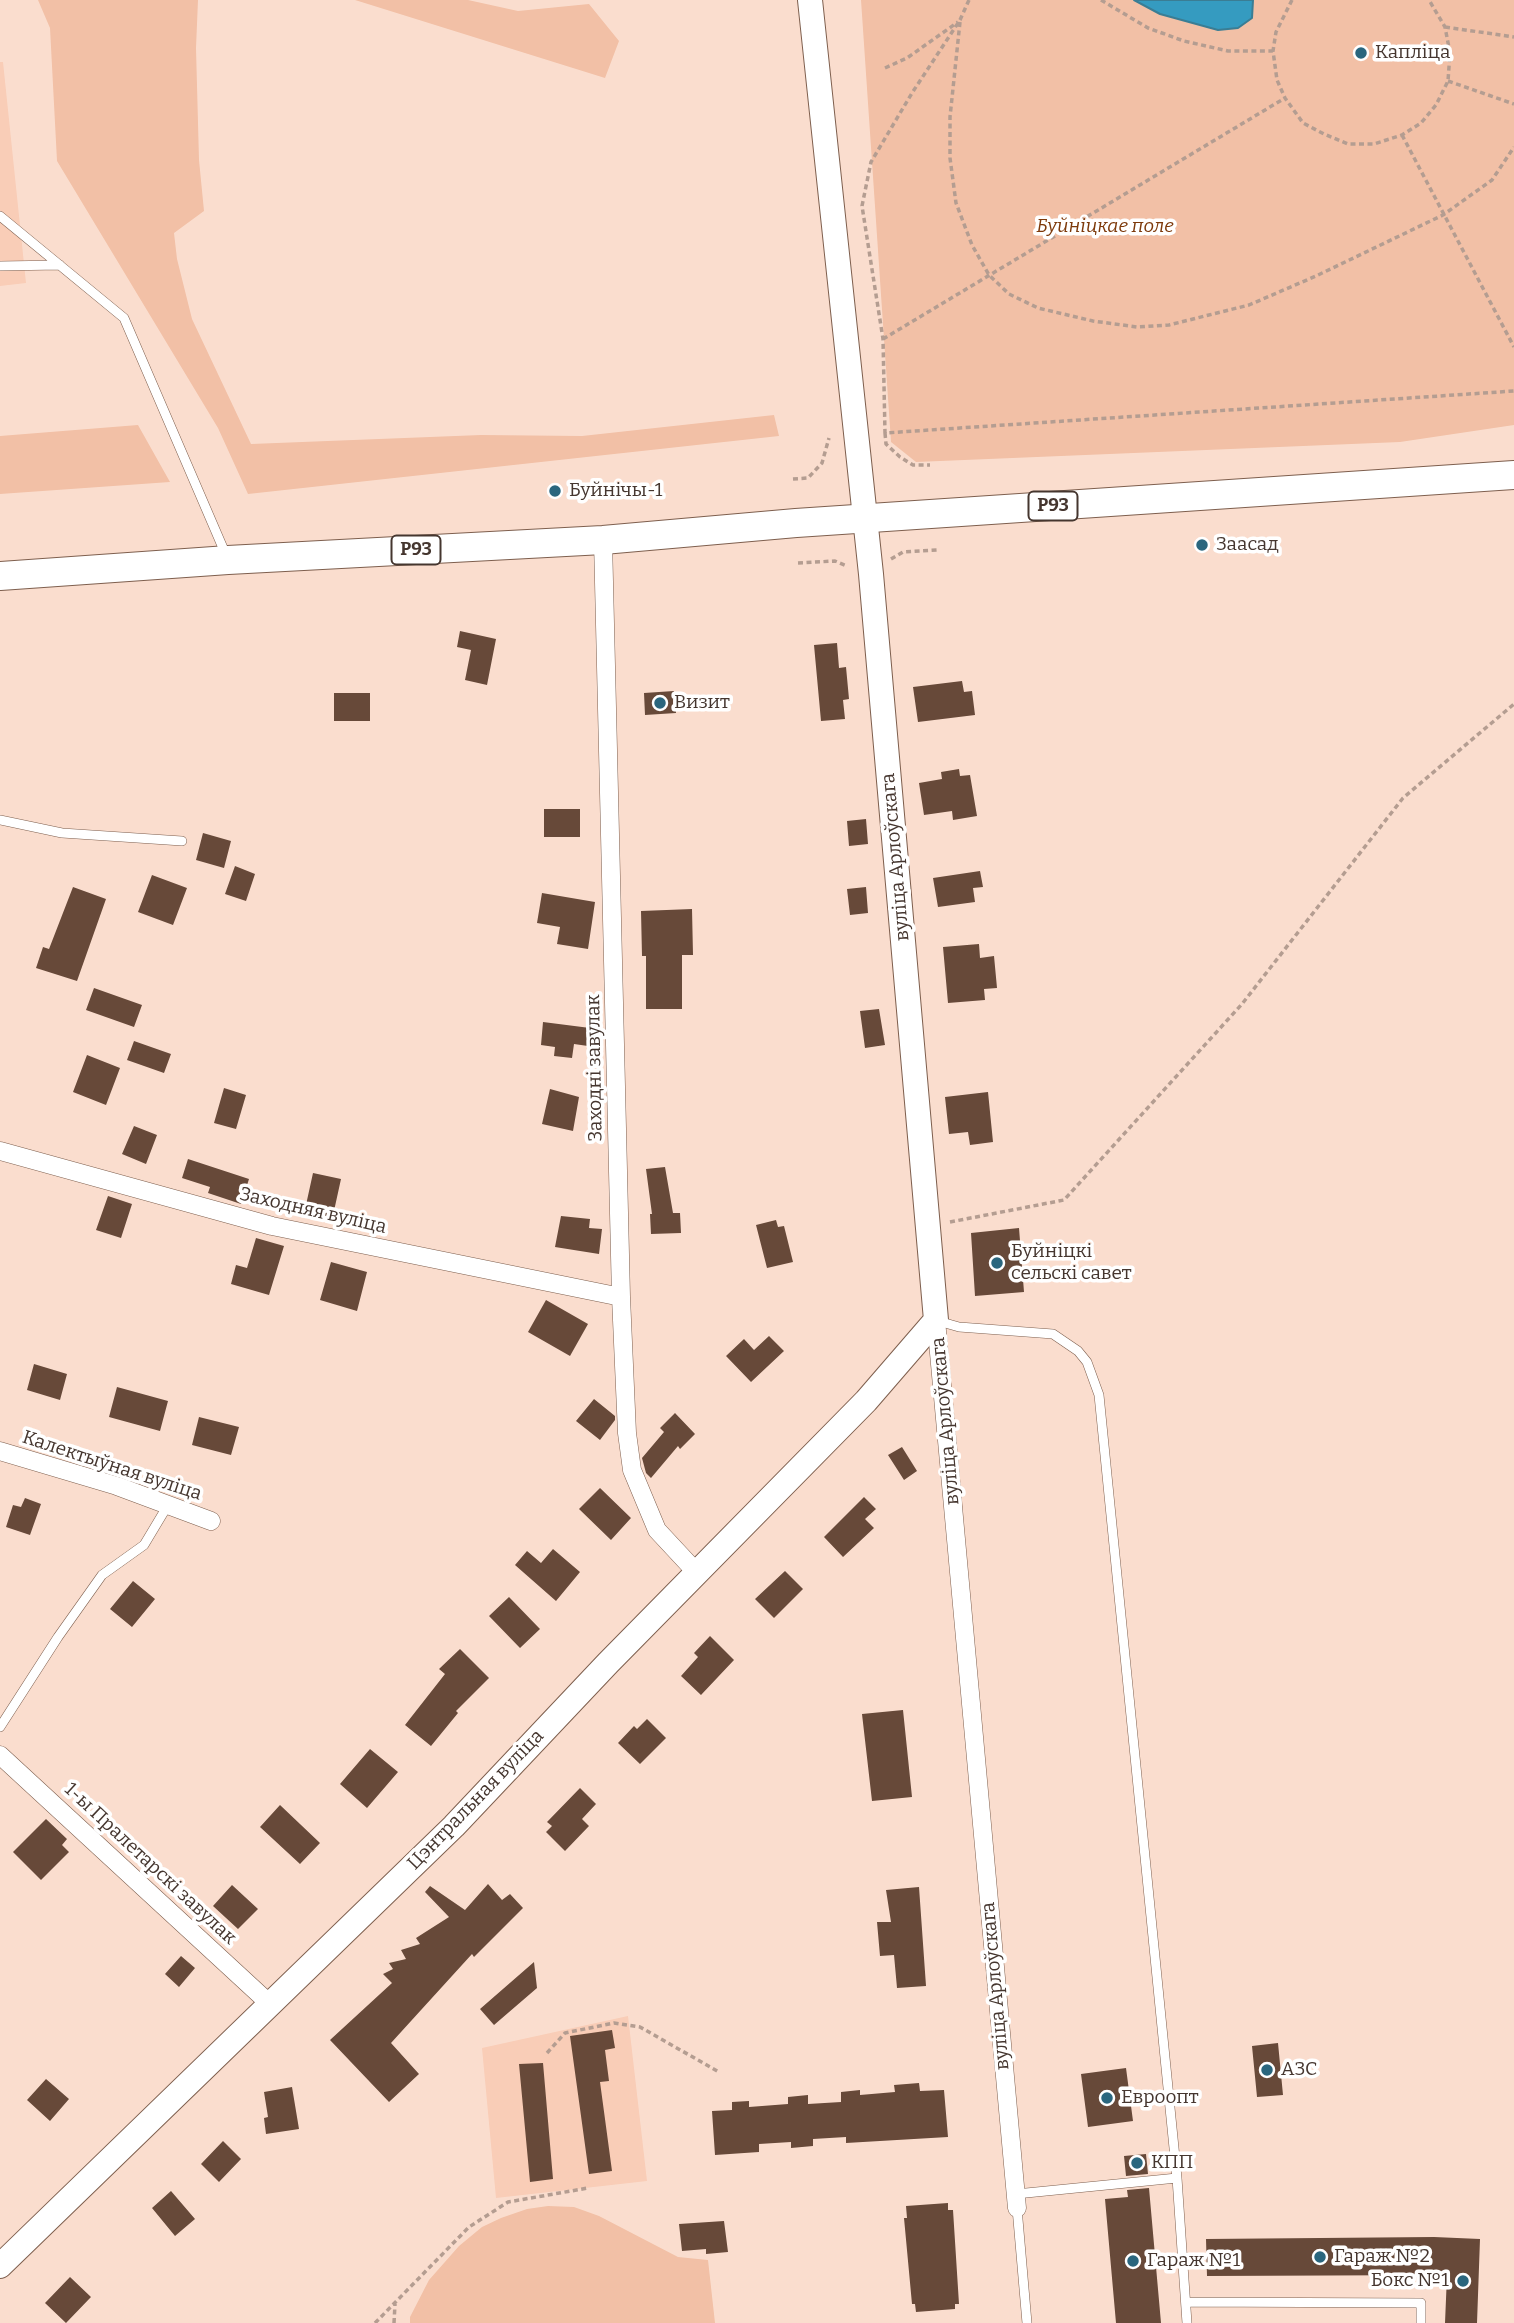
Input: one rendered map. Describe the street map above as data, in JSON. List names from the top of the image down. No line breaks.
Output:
{"streets":{"main road":["Р93"],"street":["вуліца Арлоўскага","Заходні завулак","Заходняя вуліца","Калектыўная вуліца","Цэнтральная вуліца","1-ы Пралетарскі завулак"]},"crossings":[["Р93","вуліца Арлоўскага"],["Р93","Заходні завулак"],["вуліца Арлоўскага","Цэнтральная вуліца"],["Заходні завулак","Заходняя вуліца"],["Заходні завулак","Цэнтральная вуліца"],["Цэнтральная вуліца","1-ы Пралетарскі завулак"]],"parks":["Буйніцкае поле"],"places":["Капліца","Буйнічы-1","Заасад","Визит","Буйніцкі сельскі савет","АЗС","Евроопт","КПП","Гараж №2","Гараж №1","Бокс №1"]}
